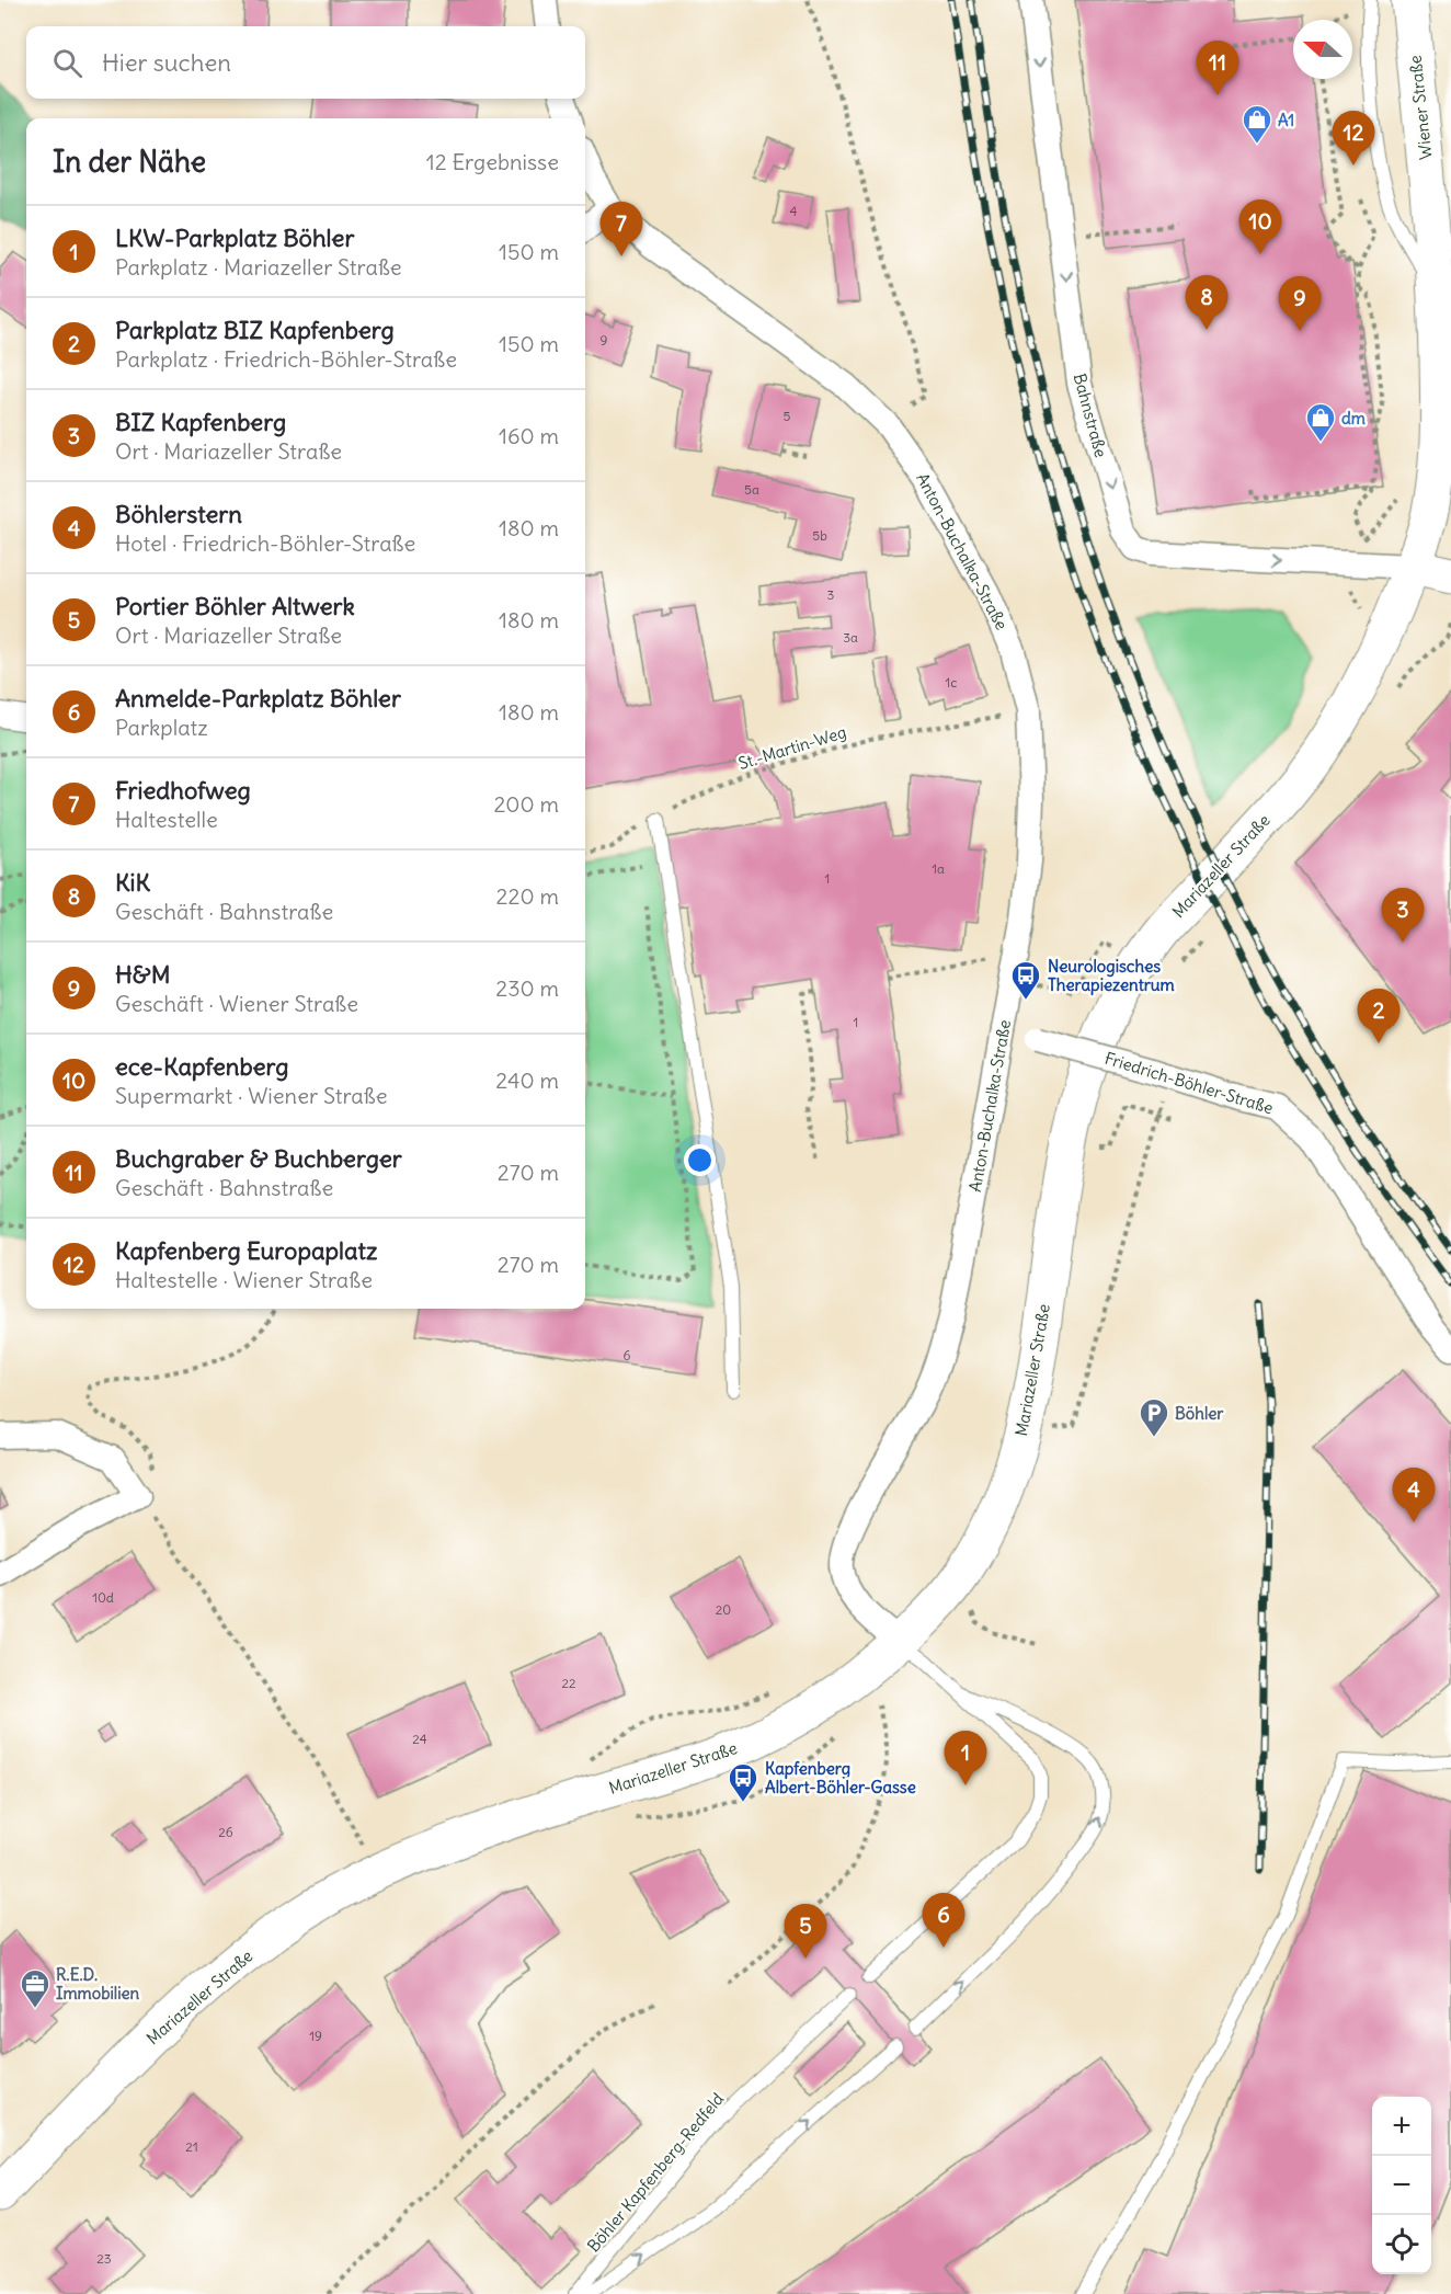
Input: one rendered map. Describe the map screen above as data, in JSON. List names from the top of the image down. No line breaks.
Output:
{"streets":{"main road":["Wiener Straße","Mariazeller Straße"],"street":["Bahnstraße","Anton-Buchalka-Straße","Friedrich-Böhler-Straße"],"lane":["Böhler Kapfenberg-Redfeld"],"path":["St.-Martin-Weg"]},"crossings":[["Wiener Straße","Bahnstraße"],["Wiener Straße","Mariazeller Straße"],["Bahnstraße","Mariazeller Straße"],["Anton-Buchalka-Straße","St.-Martin-Weg"],["Anton-Buchalka-Straße","Mariazeller Straße"],["Anton-Buchalka-Straße","Friedrich-Böhler-Straße"]],"one_way":["Bahnstraße"],"places":{"shop":["A1","dm"],"bus stop":["Neurologisches Therapiezentrum","Kapfenberg Albert-Böhler-Gasse"],"parking":["Böhler"],"office":["R.E.D. Immobilien"]},"house_numbers":["4","9","5","5a","5b","3","3a","1c","1a","1","1","6","10d","20","22","24","26","19","21","23"],"north":"left","page":{"search":"Hier suchen","pins":["11","12","10","7","8","9","3","2","4","1","6","5"],"heading":["In der Nähe","12 Ergebnisse"],"list":[{"mark":"1","name":"LKW-Parkplatz Böhler","note":"Parkplatz · Mariazeller Straße","value":"150 m"},{"mark":"2","name":"Parkplatz BIZ Kapfenberg","note":"Parkplatz · Friedrich-Böhler-Straße","value":"150 m"},{"mark":"3","name":"BIZ Kapfenberg","note":"Ort · Mariazeller Straße","value":"160 m"},{"mark":"4","name":"Böhlerstern","note":"Hotel · Friedrich-Böhler-Straße","value":"180 m"},{"mark":"5","name":"Portier Böhler Altwerk","note":"Ort · Mariazeller Straße","value":"180 m"},{"mark":"6","name":"Anmelde-Parkplatz Böhler","note":"Parkplatz","value":"180 m"},{"mark":"7","name":"Friedhofweg","note":"Haltestelle","value":"200 m"},{"mark":"8","name":"KiK","note":"Geschäft · Bahnstraße","value":"220 m"},{"mark":"9","name":"H&M","note":"Geschäft · Wiener Straße","value":"230 m"},{"mark":"10","name":"ece-Kapfenberg","note":"Supermarkt · Wiener Straße","value":"240 m"},{"mark":"11","name":"Buchgraber & Buchberger","note":"Geschäft · Bahnstraße","value":"270 m"},{"mark":"12","name":"Kapfenberg Europaplatz","note":"Haltestelle · Wiener Straße","value":"270 m"}],"map_buttons":["+","−"]}}
